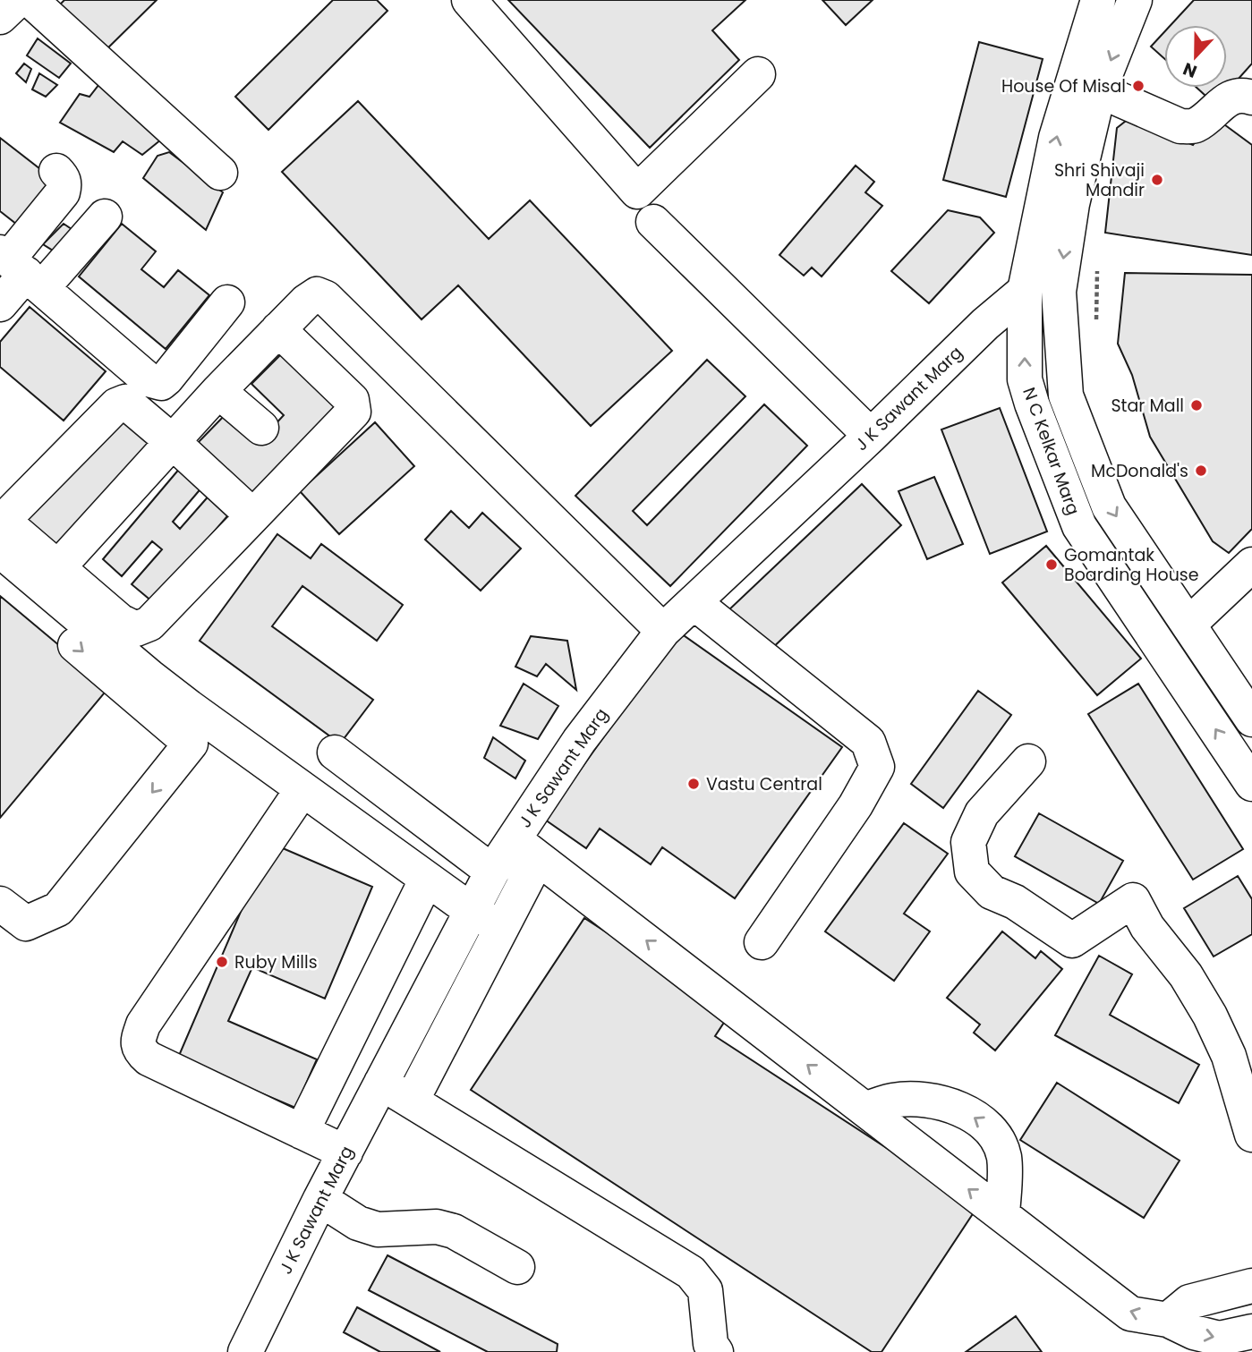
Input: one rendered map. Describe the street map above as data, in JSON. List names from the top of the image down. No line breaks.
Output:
{"streets":{"street":["J K Sawant Marg","N C Kelkar Marg"]},"crossings":[["J K Sawant Marg","N C Kelkar Marg"]],"places":["House Of Misal","Shri Shivaji Mandir","Star Mall","McDonald's","Gomantak Boarding House","Vastu Central","Ruby Mills"],"north":"bottom"}
